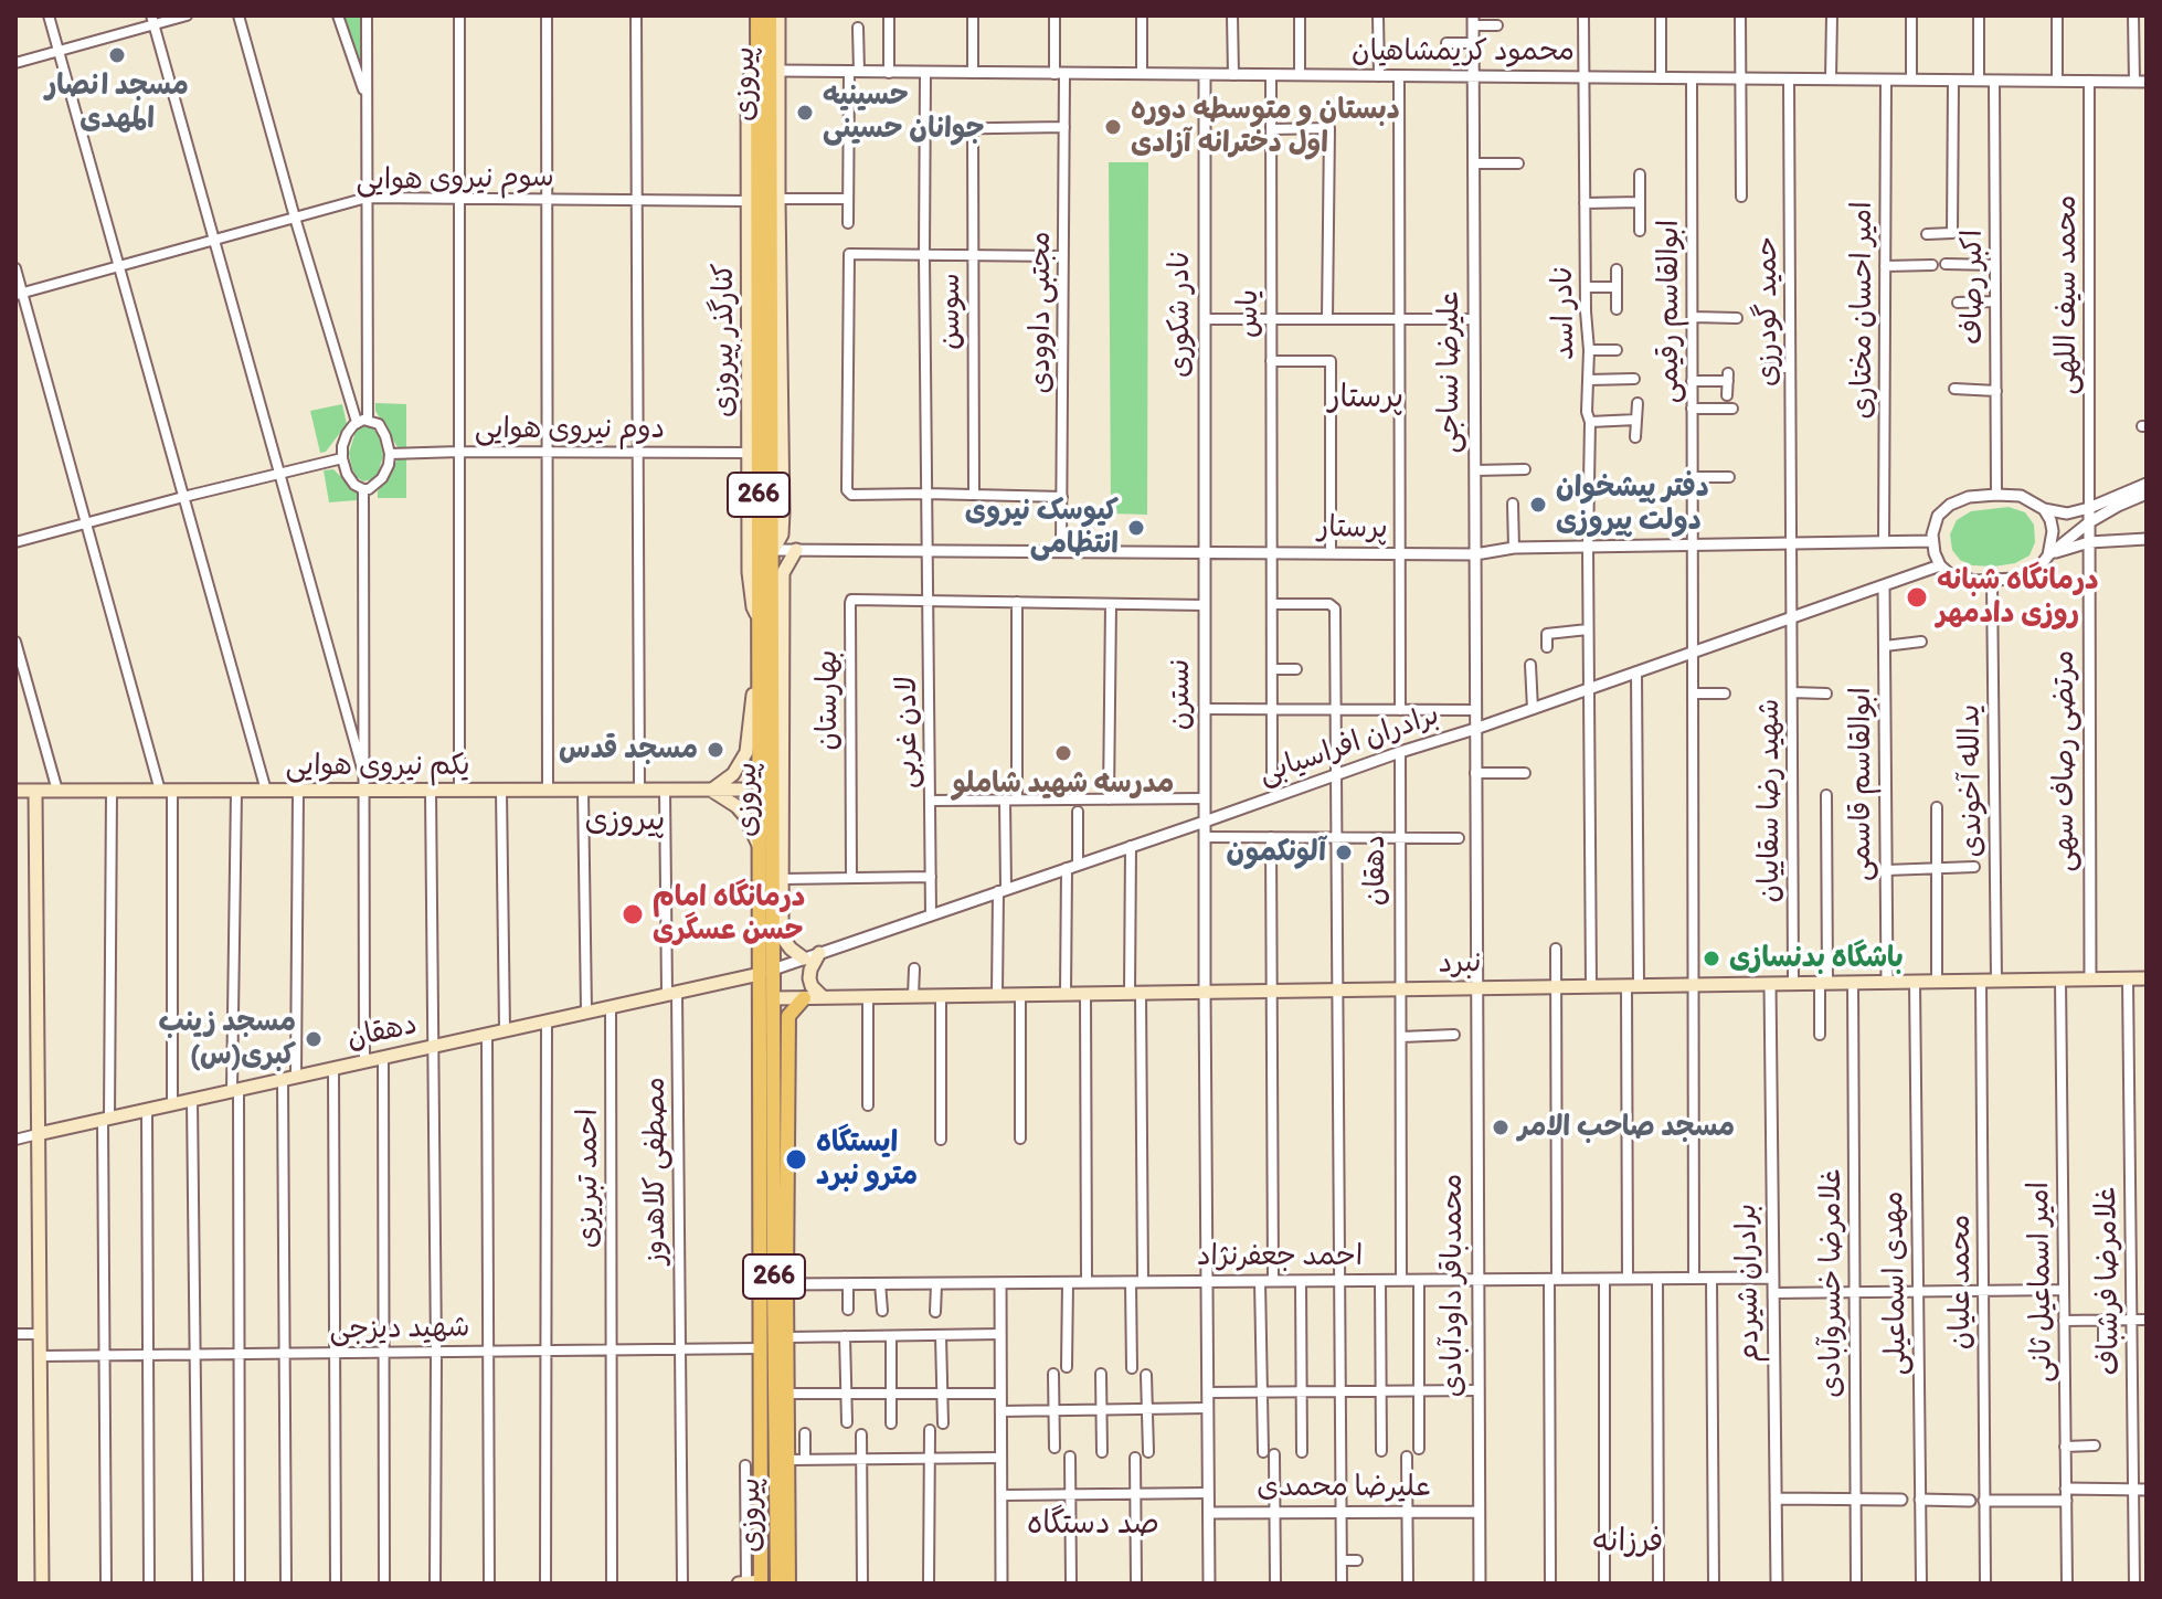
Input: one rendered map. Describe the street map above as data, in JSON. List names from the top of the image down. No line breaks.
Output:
{"streets":{"main road":["پیروزی","کنارگذر پیروزی","266","یکم نیروی هوایی","دهقان","نبرد"],"street":["محمود کریمشاهیان","سوم نیروی هوایی","اکبر رصاف","محمد سیف اللهی","امیر احسان مختاری","سوسن","ابوالقاسم رقیمی","حمید گودرزی","مجتبی داوودی","نادر اسد","نادر شکوری","یاس","علیرضا نساجی","دوم نیروی هوایی","پرستار","نسترن","بهارستان","لادن غربی","برادران افراسیابی","مرتضی رصاف سهی","یدالله آخوندی","ابوالقاسم قاسمی","شهید رضا سقاییان","مصطفی کلاهدوز","احمد تبریزی","احمد جعفرنژاد","غلامرضا فرشباف","محمد علیان","امیر اسماعیل ثانی","برادران شیردم","غلامرضا خسروآبادی","مهدی اسماعیلی","محمدباقر داودآبادی","شهید دیزجی","علیرضا محمدی"]},"crossings":[["محمود کریمشاهیان","اکبر رصاف"],["محمود کریمشاهیان","محمد سیف اللهی"],["محمود کریمشاهیان","امیر احسان مختاری"],["محمود کریمشاهیان","ابوالقاسم رقیمی"],["محمود کریمشاهیان","حمید گودرزی"],["محمود کریمشاهیان","مجتبی داوودی"],["محمود کریمشاهیان","نادر اسد"],["محمود کریمشاهیان","نادر شکوری"],["محمود کریمشاهیان","یاس"],["محمود کریمشاهیان","علیرضا نساجی"],["محمود کریمشاهیان","لادن غربی"],["پیروزی","کنارگذر پیروزی"],["پیروزی","پرستار"],["پیروزی","برادران افراسیابی"],["پیروزی","دهقان"],["پیروزی","نبرد"],["پیروزی","احمد جعفرنژاد"],["پیروزی","شهید دیزجی"],["سوم نیروی هوایی","کنارگذر پیروزی"],["اکبر رصاف","پرستار"],["اکبر رصاف","برادران افراسیابی"],["اکبر رصاف","یدالله آخوندی"],["محمد سیف اللهی","مرتضی رصاف سهی"],["امیر احسان مختاری","پرستار"],["ابوالقاسم رقیمی","پرستار"],["ابوالقاسم رقیمی","برادران افراسیابی"],["ابوالقاسم رقیمی","نبرد"],["ابوالقاسم رقیمی","احمد جعفرنژاد"],["حمید گودرزی","پرستار"],["حمید گودرزی","برادران افراسیابی"],["حمید گودرزی","شهید رضا سقاییان"],["مجتبی داوودی","پرستار"],["نادر اسد","پرستار"],["نادر اسد","برادران افراسیابی"],["نادر اسد","نبرد"],["نادر شکوری","پرستار"],["نادر شکوری","نسترن"],["یاس","پرستار"],["کنارگذر پیروزی","دوم نیروی هوایی"],["علیرضا نساجی","پرستار"],["علیرضا نساجی","برادران افراسیابی"],["علیرضا نساجی","محمدباقر داودآبادی"],["پرستار","نسترن"],["پرستار","لادن غربی"],["پرستار","برادران افراسیابی"],["پرستار","یدالله آخوندی"],["نسترن","برادران افراسیابی"],["نسترن","نبرد"],["نسترن","احمد جعفرنژاد"],["نسترن","علیرضا محمدی"],["بهارستان","لادن غربی"],["لادن غربی","برادران افراسیابی"],["برادران افراسیابی","یدالله آخوندی"],["برادران افراسیابی","ابوالقاسم قاسمی"],["برادران افراسیابی","شهید رضا سقاییان"],["برادران افراسیابی","دهقان"],["مرتضی رصاف سهی","نبرد"],["یکم نیروی هوایی","مصطفی کلاهدوز"],["یدالله آخوندی","نبرد"],["ابوالقاسم قاسمی","نبرد"],["شهید رضا سقاییان","نبرد"],["دهقان","نبرد"],["دهقان","مصطفی کلاهدوز"],["دهقان","احمد تبریزی"],["دهقان","احمد جعفرنژاد"],["نبرد","غلامرضا فرشباف"],["نبرد","محمد علیان"],["نبرد","امیر اسماعیل ثانی"],["نبرد","برادران شیردم"],["نبرد","غلامرضا خسروآبادی"],["نبرد","مهدی اسماعیلی"],["نبرد","محمدباقر داودآبادی"],["مصطفی کلاهدوز","شهید دیزجی"],["احمد تبریزی","شهید دیزجی"],["احمد جعفرنژاد","برادران شیردم"],["احمد جعفرنژاد","محمدباقر داودآبادی"],["محمدباقر داودآبادی","علیرضا محمدی"]],"districts":["پرستار","پیروزی","صد دستگاه","فرزانه"],"places":["مسجد انصار المهدی","حسینیه جوانان حسینی","دبستان و متوسطه دوره اول دخترانه آزادی","دفتر پیشخوان دولت پیروزی","کیوسک نیروی انتظامی","درمانگاه شبانه روزی دادمهر","مسجد قدس","مدرسه شهید شاملو","آلونکمون","درمانگاه امام حسن عسگری","باشگاه بدنسازی","مسجد زینب کبری(س)","مسجد صاحب الامر","ایستگاه مترو نبرد"]}
